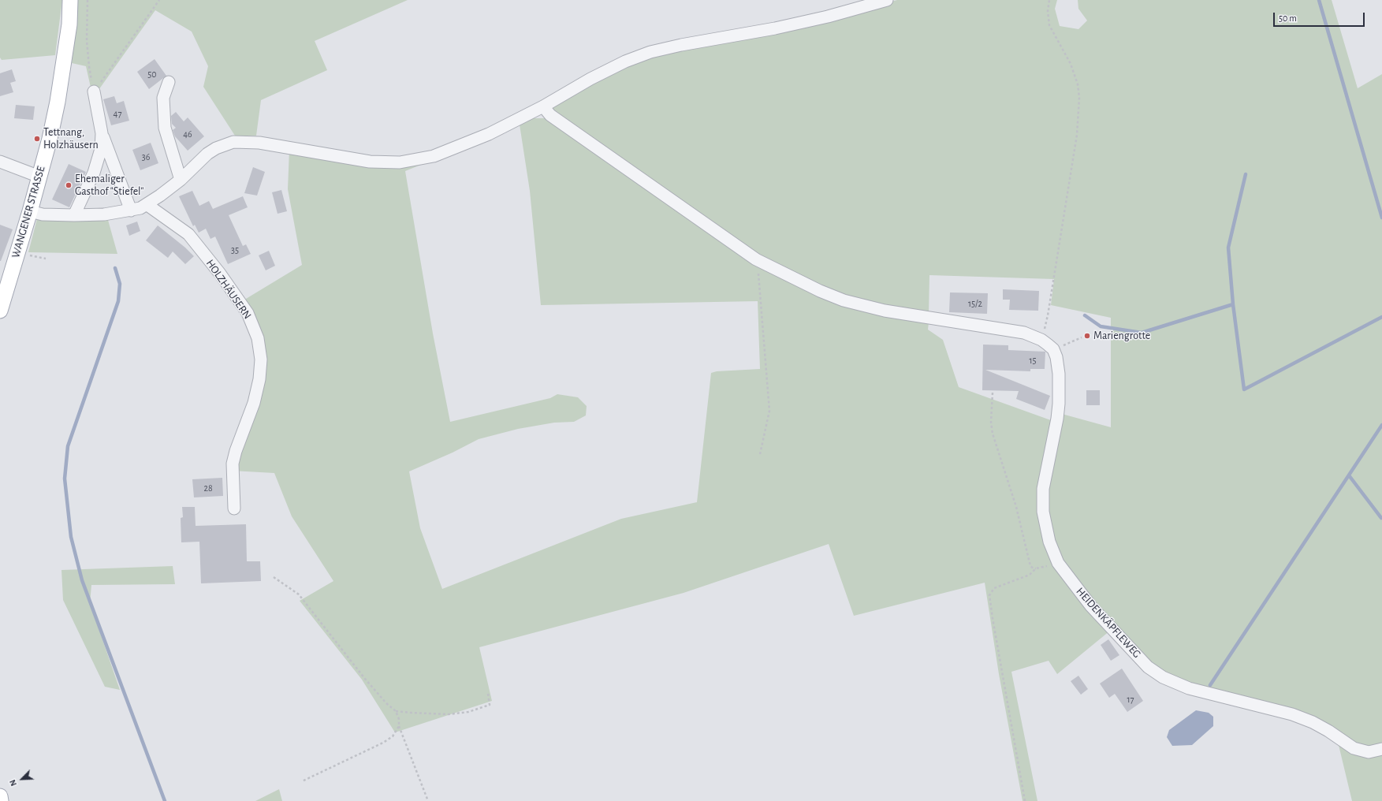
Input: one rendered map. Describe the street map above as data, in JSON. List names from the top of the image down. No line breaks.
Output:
{"streets":{"main road":["WANGENER STRASSE"],"street":["HOLZHÄUSERN","HEIDENKÄPFLEWEG"]},"places":["Tettnang, Holzhäusern","Ehemaliger Gasthof \"Stiefel\"","Mariengrotte"],"house_numbers":["50","47","46","36","35","15/2","15","28","17"],"scale_bar":"50 m","north":"bottom left"}
